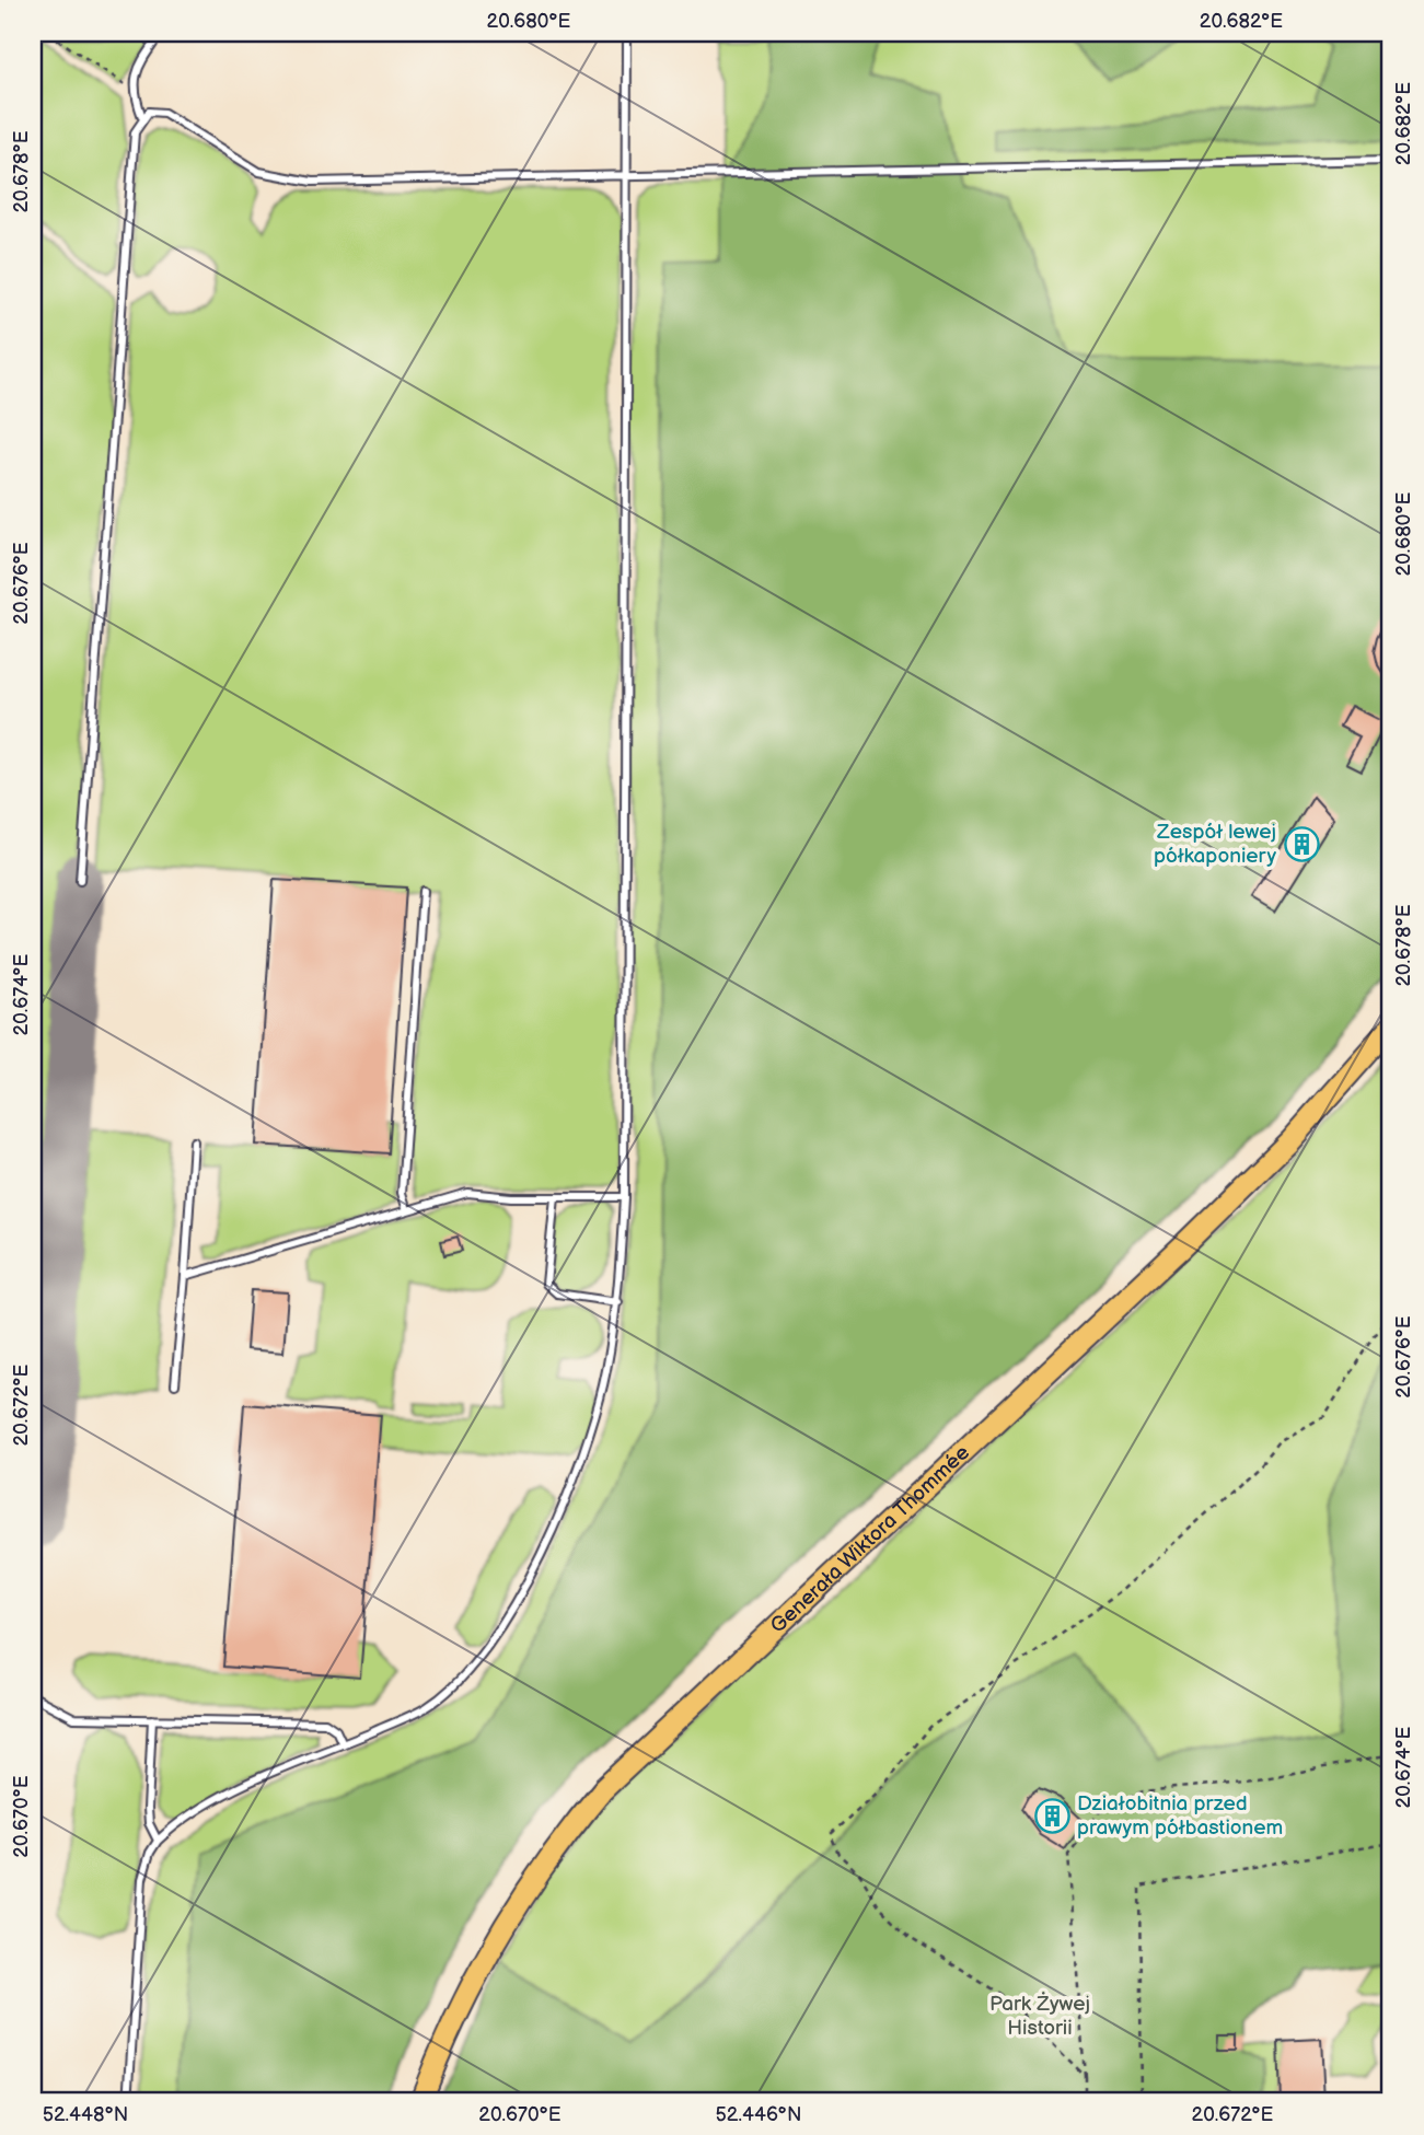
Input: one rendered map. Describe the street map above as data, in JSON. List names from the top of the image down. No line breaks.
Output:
{"streets":{"main road":["Generała Wiktora Thommée"]},"parks":["Park Żywej Historii"],"places":{"building":["Zespół lewej półkaponiery","Działobitnia przed prawym półbastionem"]},"coordinates":["20.680°E","20.682°E","20.678°E","20.676°E","20.674°E","20.672°E","20.670°E","52.448°N","52.446°N"]}
